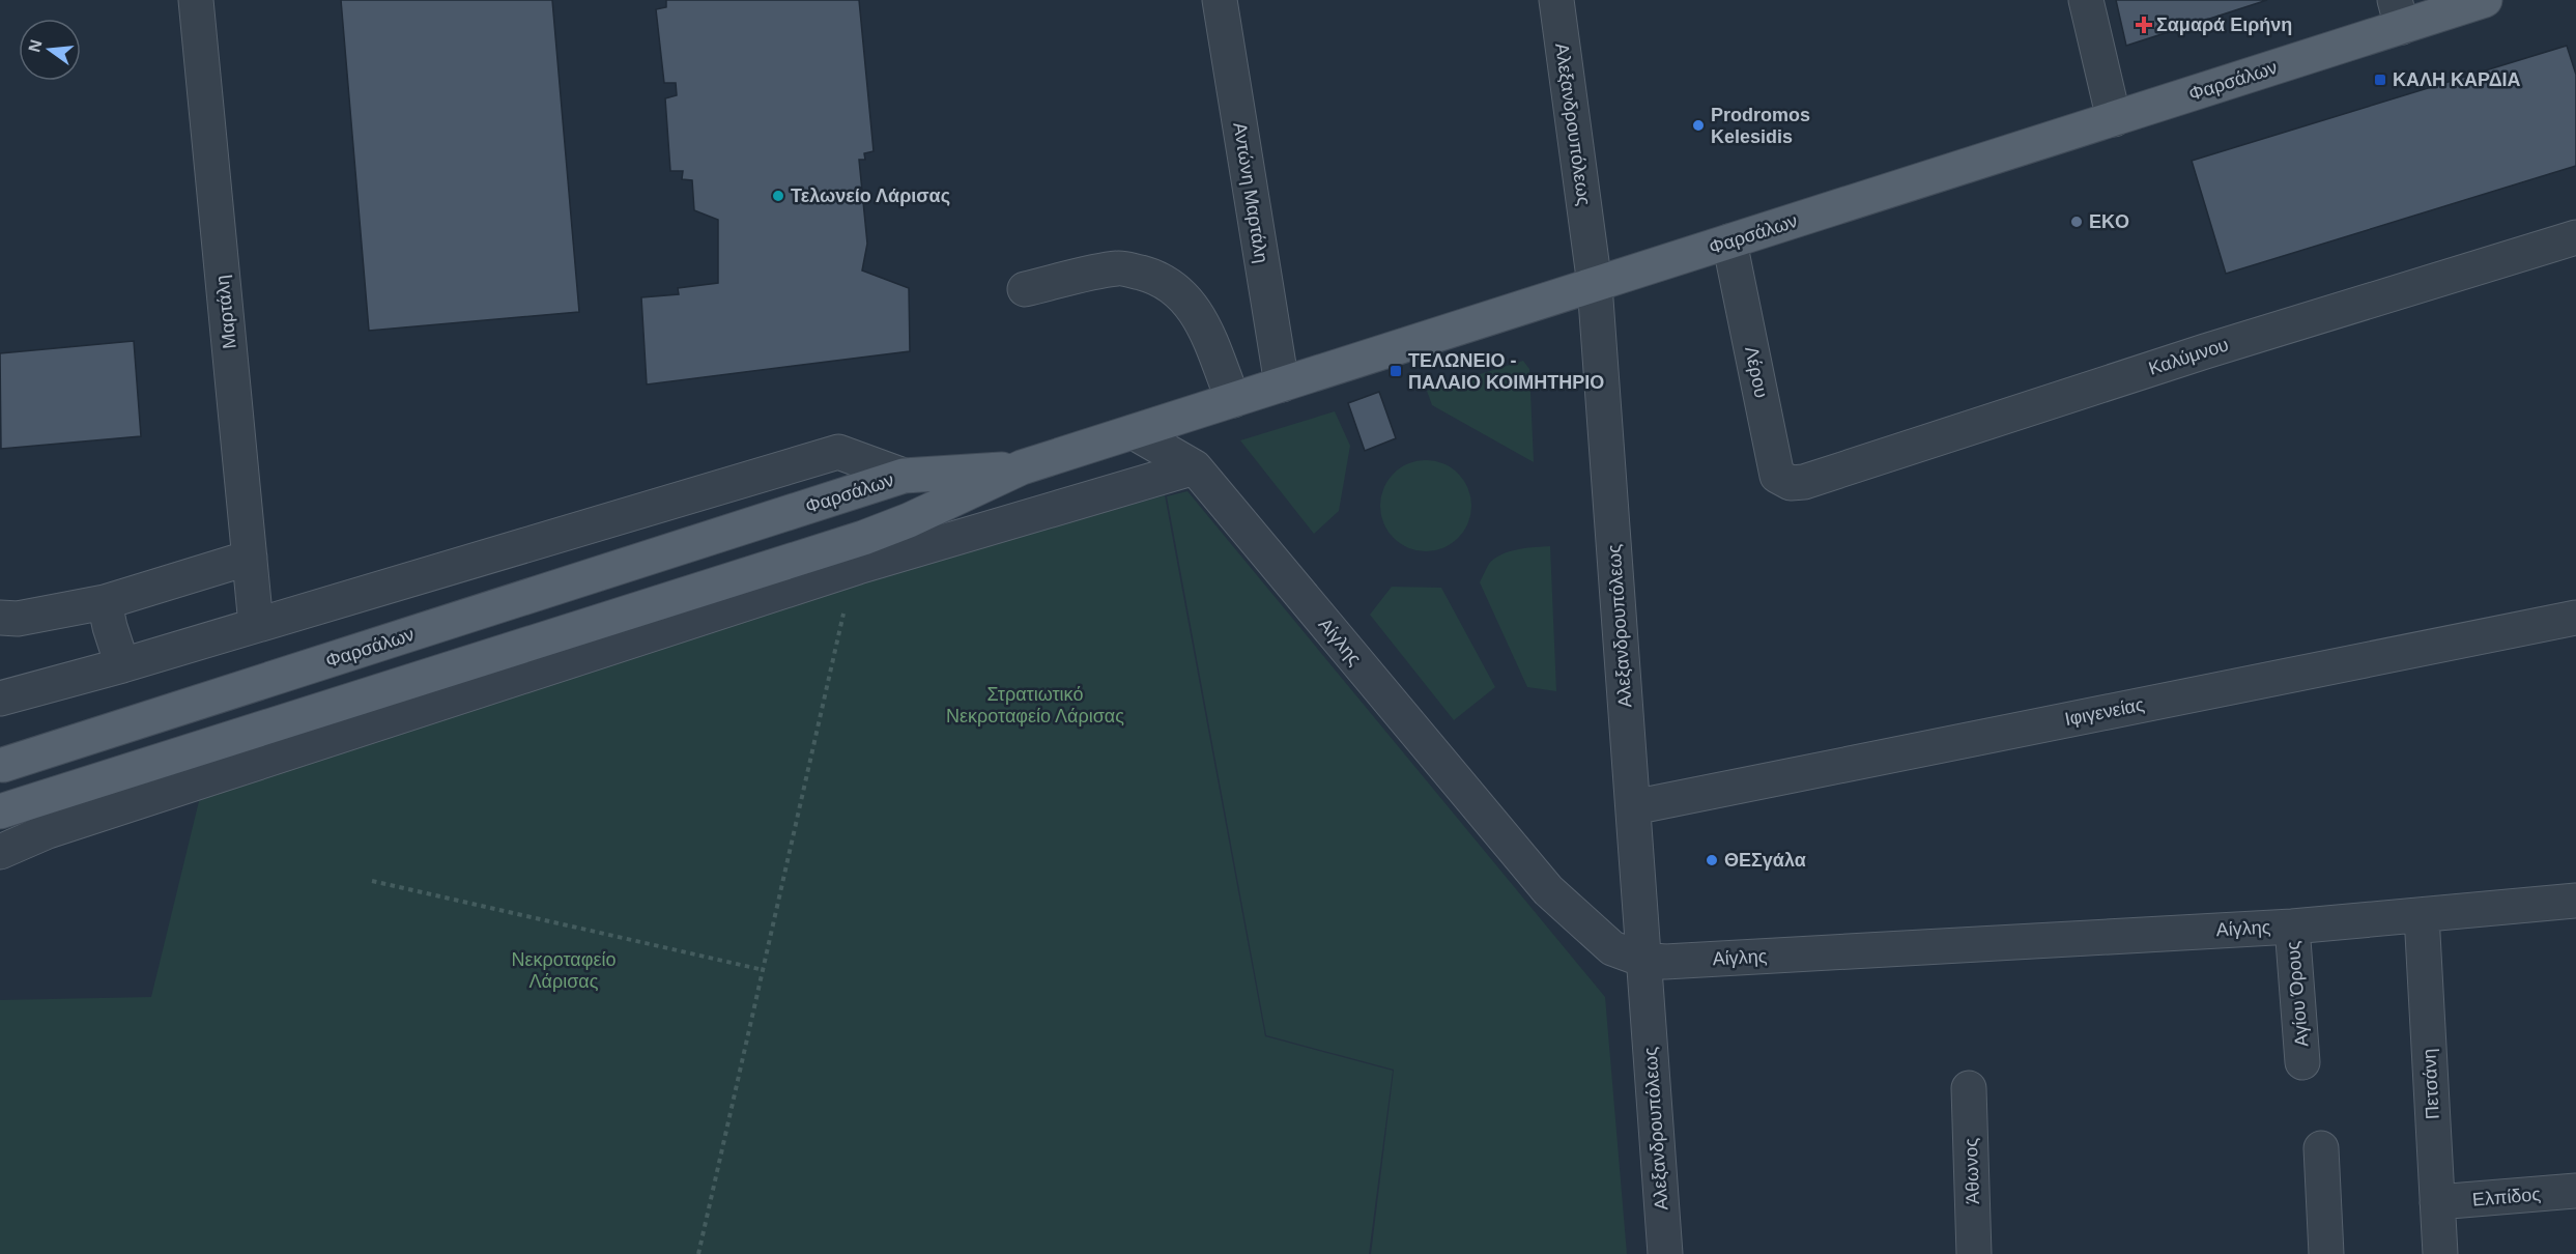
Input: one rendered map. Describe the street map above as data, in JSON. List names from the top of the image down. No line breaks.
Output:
{"streets":{"main road":["Φαρσάλων"],"street":["Αλεξανδρουπόλεως","Αντώνη Μαρτάλη","Μαρτάλη","Καλύμνου","Λέρου","Αίγλης","Ιφιγενείας","Αγίου Όρους","Πετσάνη","Άθωνος","Ελπίδος"]},"crossings":[["Φαρσάλων","Αλεξανδρουπόλεως"],["Φαρσάλων","Αντώνη Μαρτάλη"],["Φαρσάλων","Μαρτάλη"],["Φαρσάλων","Λέρου"],["Φαρσάλων","Αίγλης"],["Αλεξανδρουπόλεως","Αίγλης"],["Αλεξανδρουπόλεως","Ιφιγενείας"],["Καλύμνου","Λέρου"],["Αίγλης","Αγίου Όρους"],["Αίγλης","Πετσάνη"],["Πετσάνη","Ελπίδος"]],"parks":["Στρατιωτικό Νεκροταφείο Λάρισας","Νεκροταφείο Λάρισας"],"places":{"health":["Σαμαρά Ειρήνη"],"transit":["ΚΑΛΗ ΚΑΡΔΙΑ","ΤΕΛΩΝΕΙΟ - ΠΑΛΑΙΟ ΚΟΙΜΗΤΗΡΙΟ"],"other":["Prodromos Kelesidis","Τελωνείο Λάρισας","EKO","ΘΕΣγάλα"]},"north":"left"}
